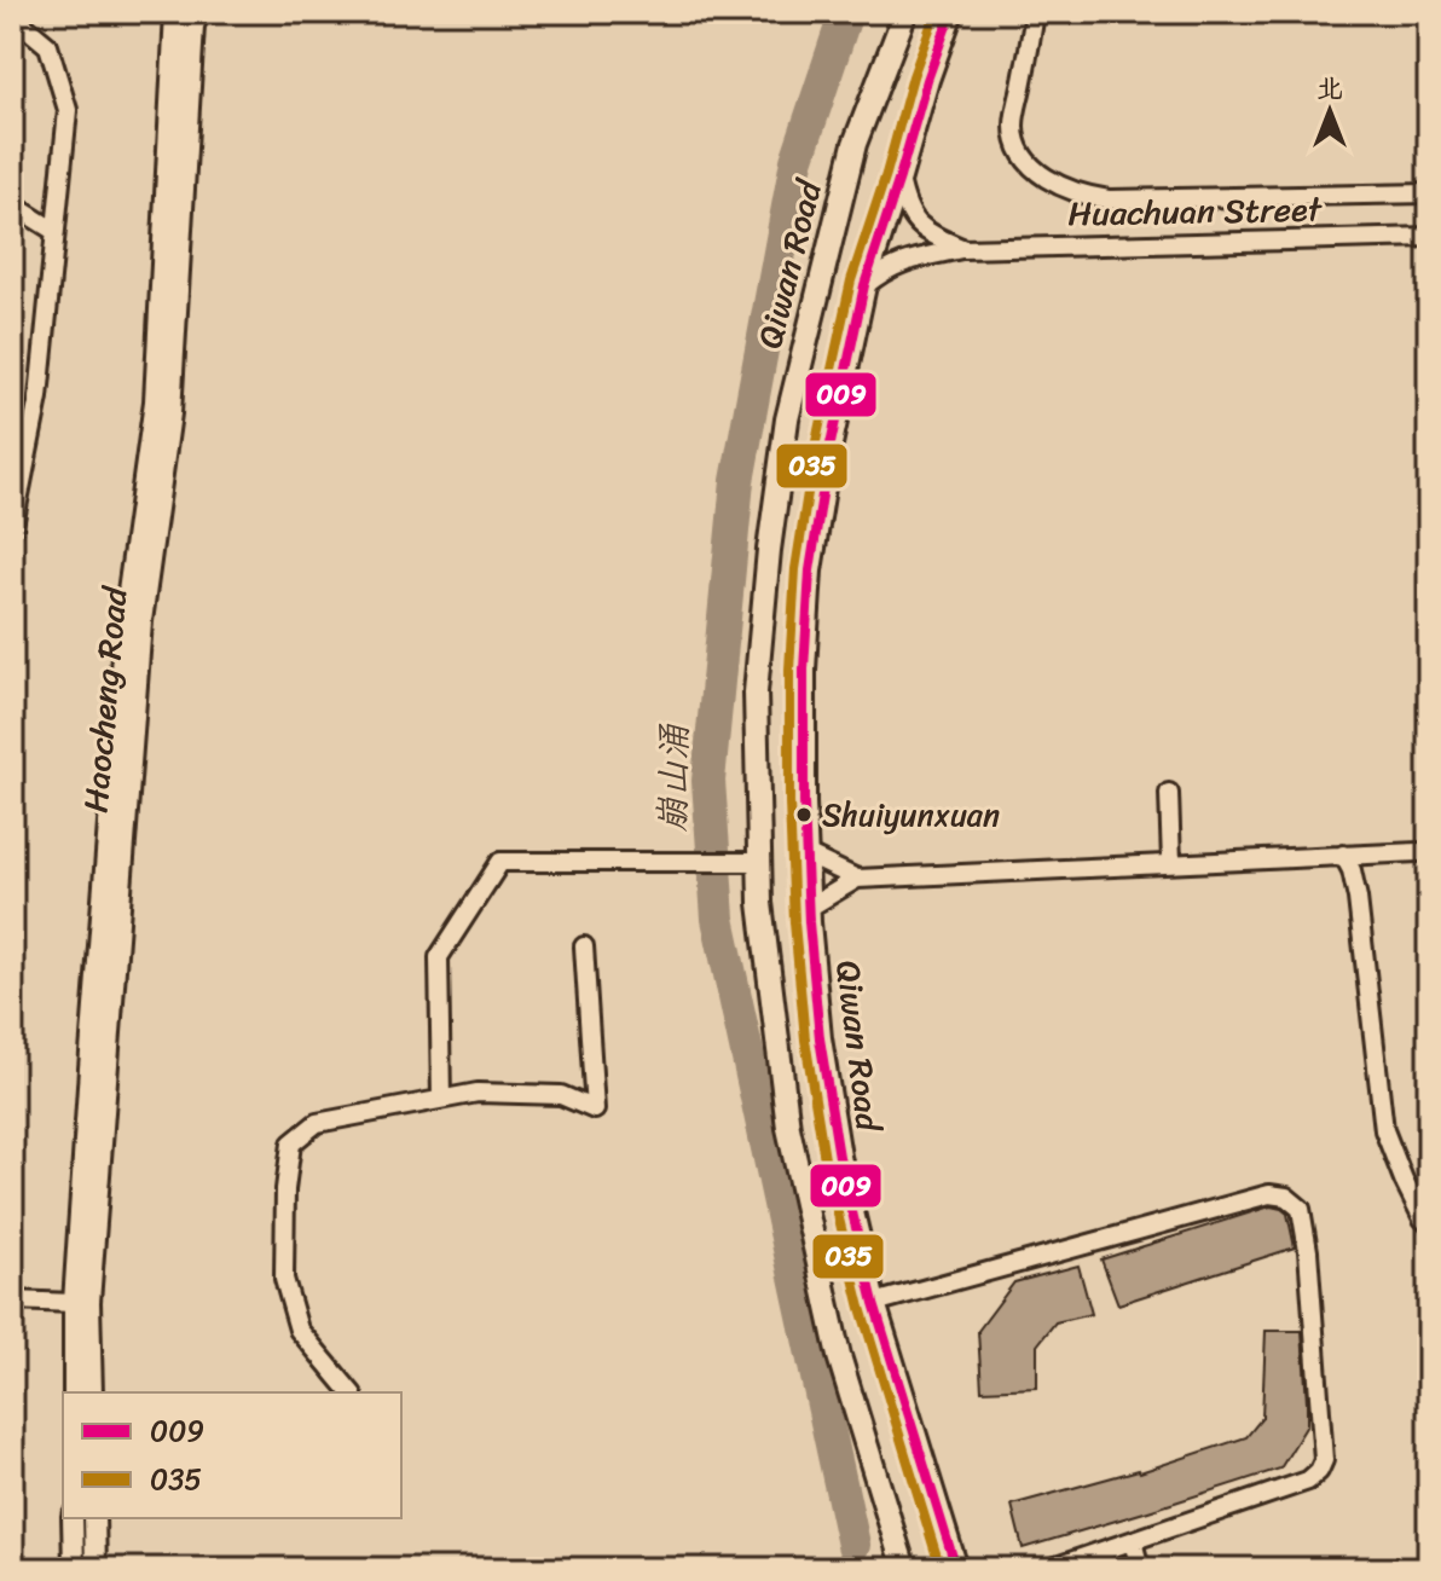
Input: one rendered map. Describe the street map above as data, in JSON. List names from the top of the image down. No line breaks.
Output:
{"streets":{"main road":["Qiwan Road"],"street":["Huachuan Street","Haocheng Road"]},"crossings":[["Huachuan Street","Qiwan Road"]],"water":["崩山涌"],"places":["Shuiyunxuan"],"lines":["transit line 009","transit line 035"],"legend":["009","035"],"north":"top"}
